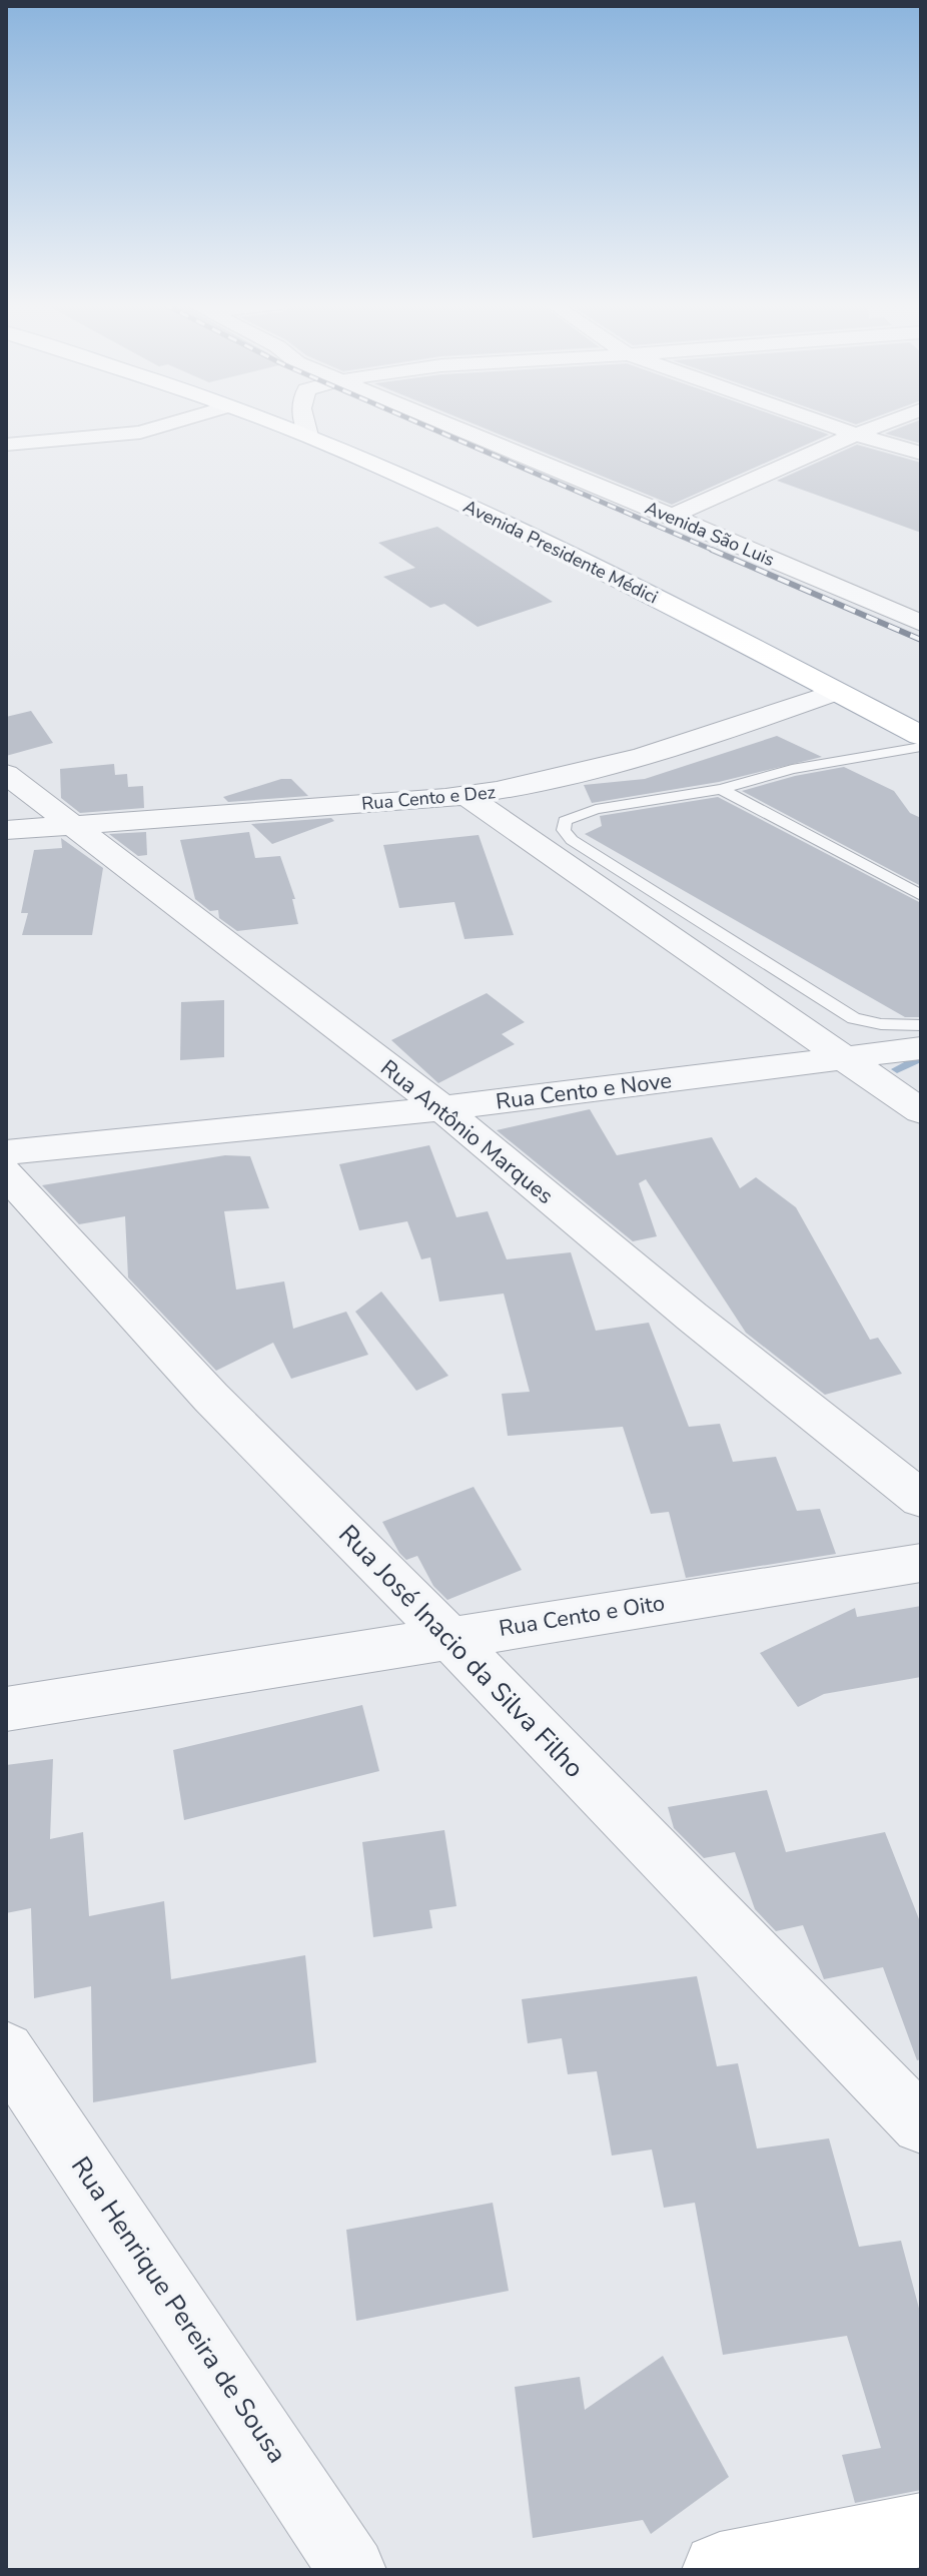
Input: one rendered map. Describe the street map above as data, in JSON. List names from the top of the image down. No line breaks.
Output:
{"streets":{"main road":["Avenida Presidente Médici"],"street":["Avenida São Luis","Rua Cento e Dez","Rua Cento e Nove","Rua Antônio Marques","Rua Cento e Oito","Rua José Inacio da Silva Filho","Rua Henrique Pereira de Sousa"]},"crossings":[["Avenida Presidente Médici","Rua Cento e Dez"],["Rua Cento e Dez","Rua Antônio Marques"],["Rua Cento e Nove","Rua Antônio Marques"],["Rua Cento e Oito","Rua José Inacio da Silva Filho"]]}
